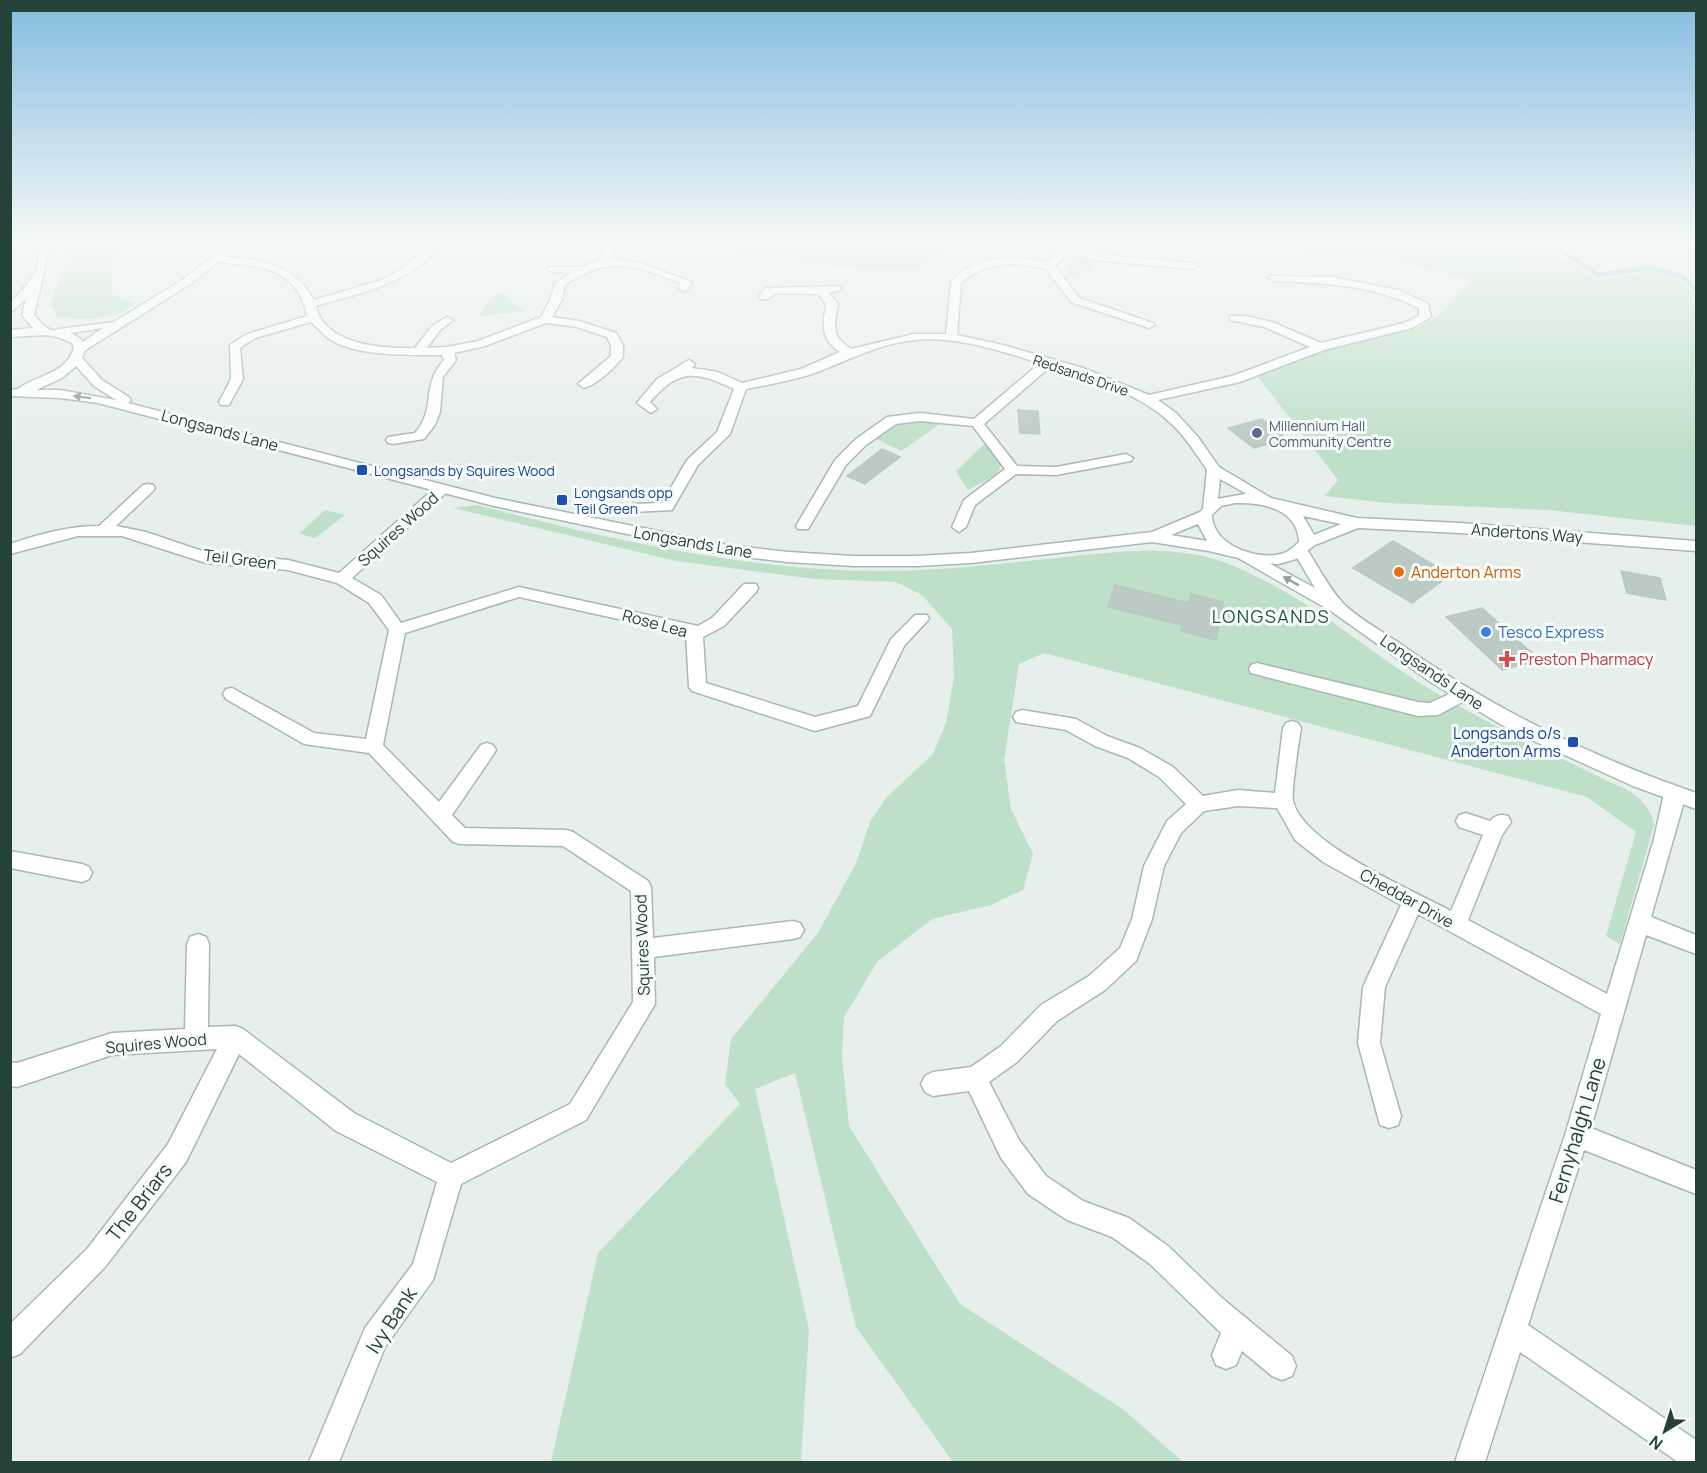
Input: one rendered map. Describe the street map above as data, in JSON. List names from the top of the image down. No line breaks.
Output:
{"streets":{"street":["Redsands Drive","Longsands Lane","Squires Wood","Andertons Way","Teil Green","Rose Lea","Cheddar Drive","Fernyhalgh Lane","The Briars","Ivy Bank"]},"crossings":[["Redsands Drive","Longsands Lane"],["Redsands Drive","Andertons Way"],["Longsands Lane","Squires Wood"],["Longsands Lane","Andertons Way"],["Longsands Lane","Fernyhalgh Lane"],["Squires Wood","Teil Green"],["Squires Wood","Rose Lea"],["Squires Wood","The Briars"],["Squires Wood","Ivy Bank"],["Cheddar Drive","Fernyhalgh Lane"]],"districts":["LONGSANDS"],"places":{"other":["Millennium Hall Community Centre","Anderton Arms","Tesco Express"],"transit":["Longsands by Squires Wood","Longsands opp Teil Green","Longsands o/s Anderton Arms"],"health":["Preston Pharmacy"]},"north":"bottom left"}
